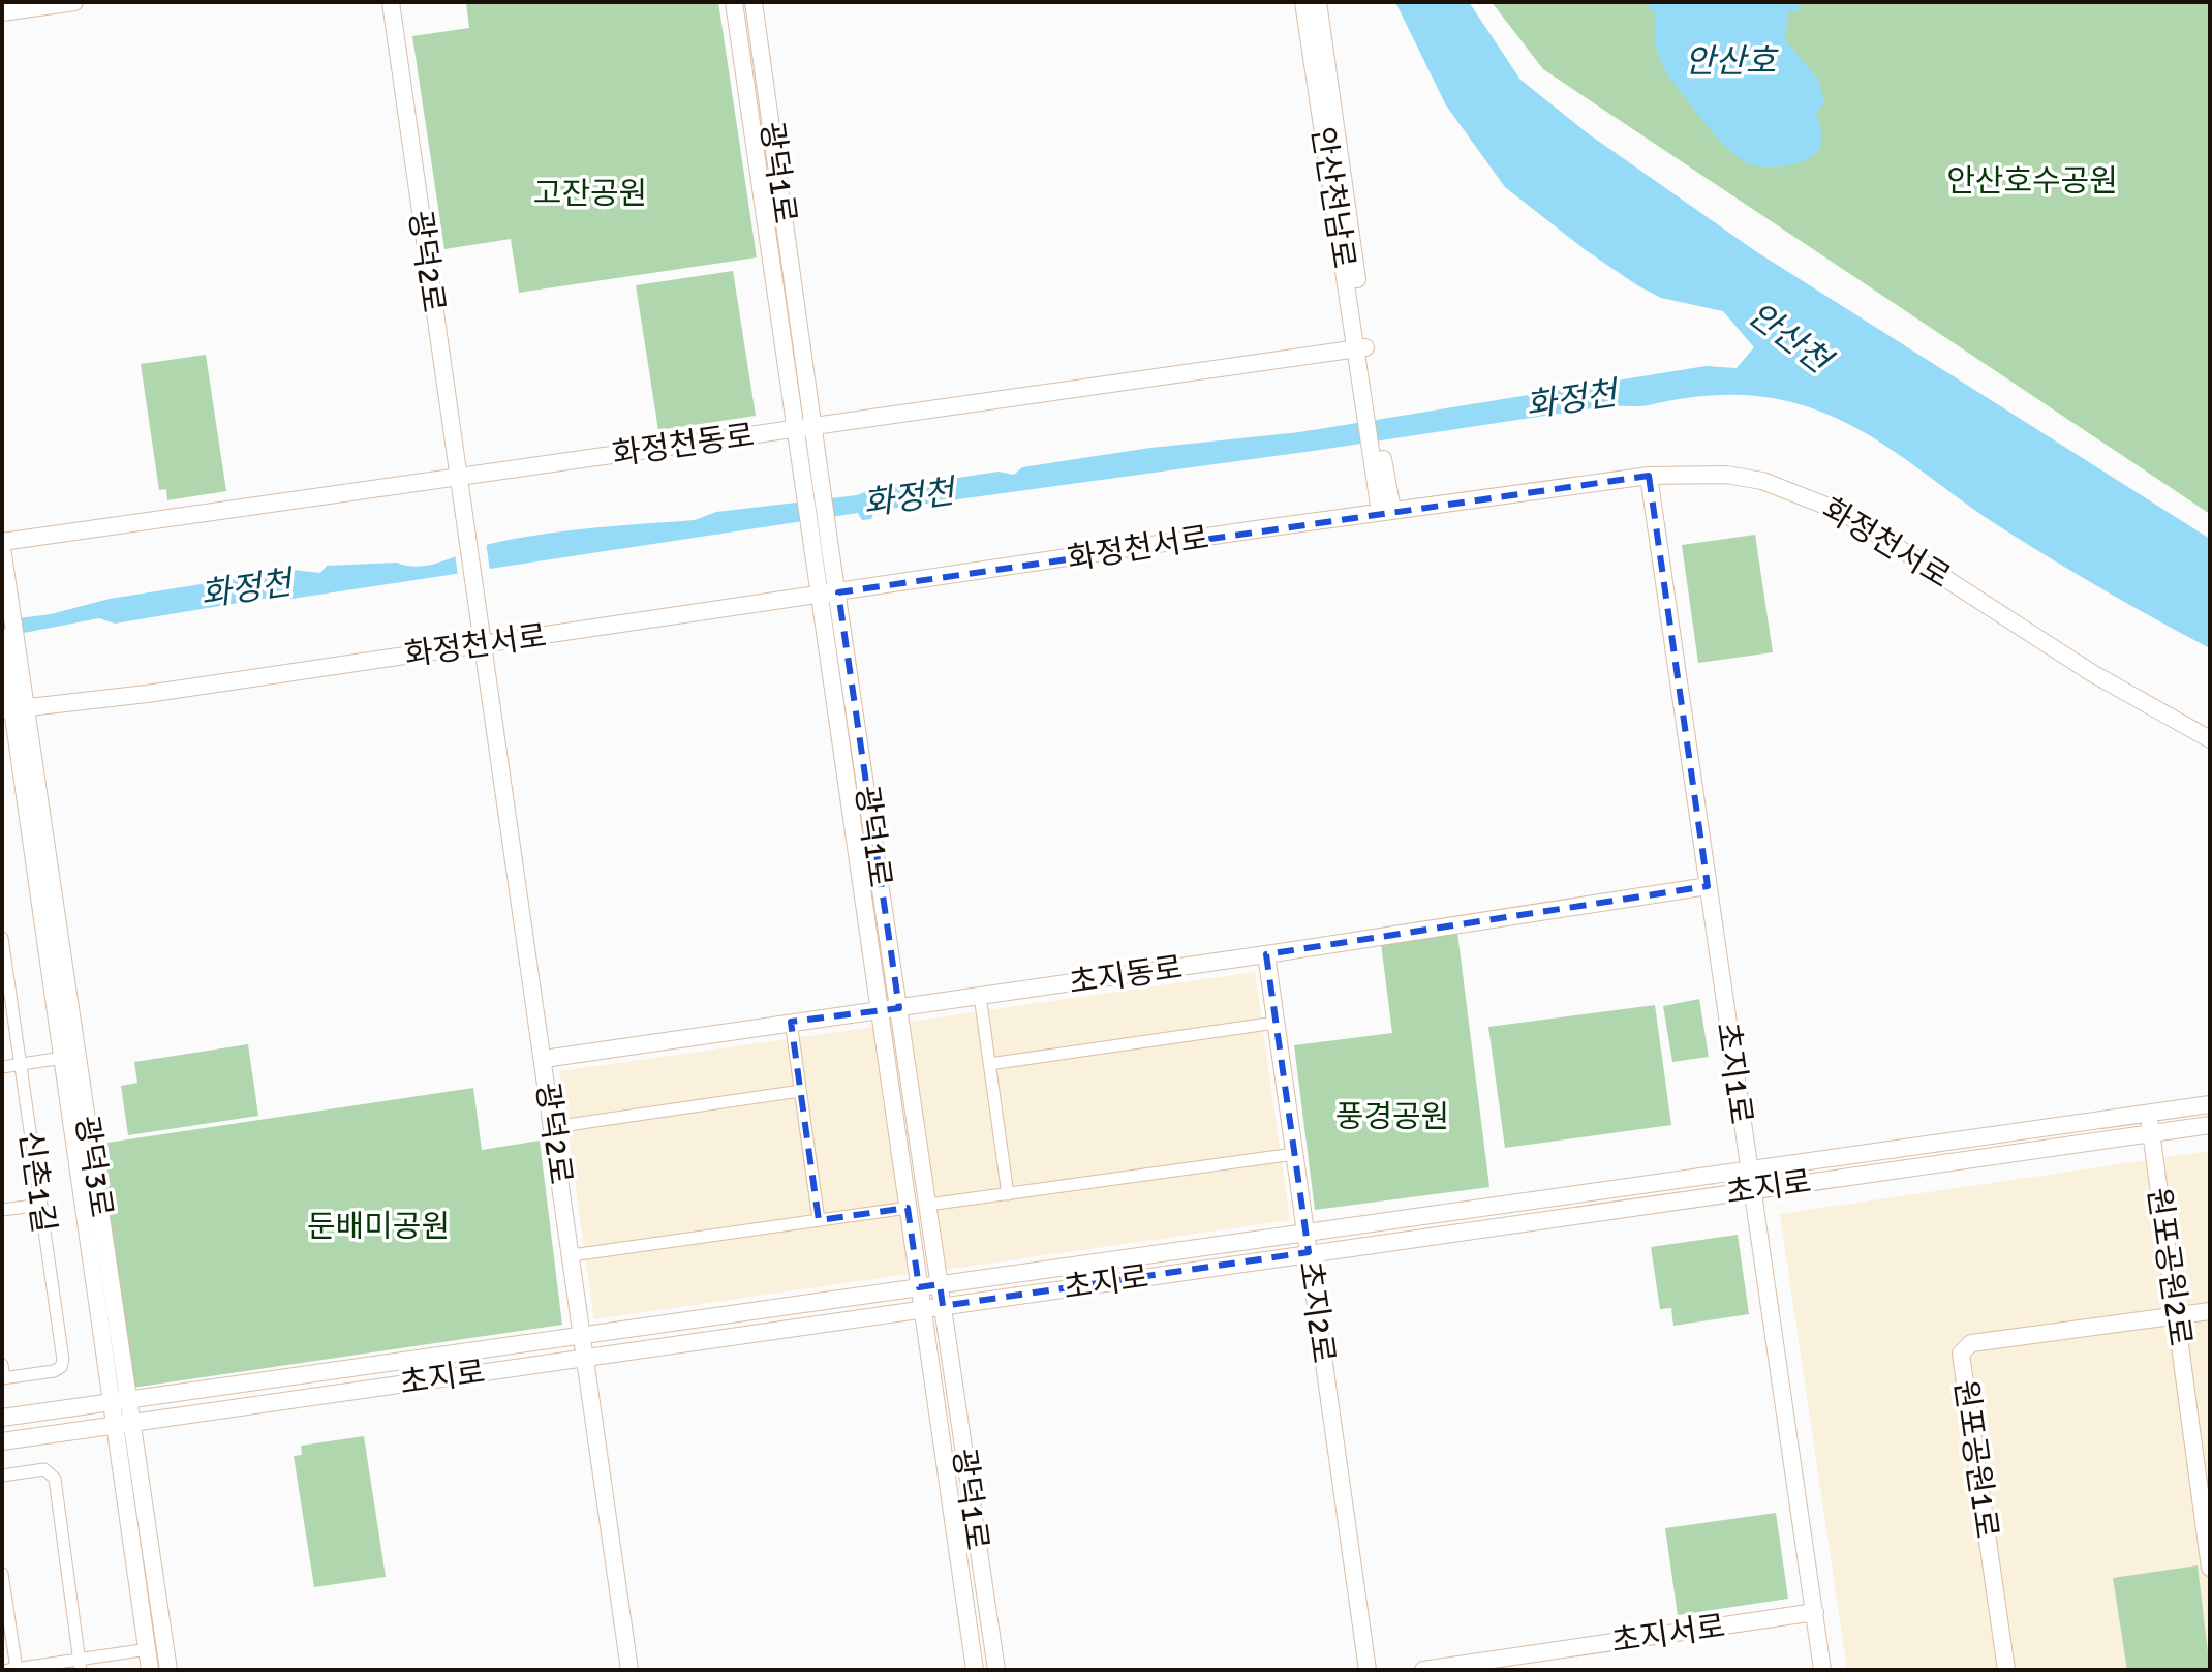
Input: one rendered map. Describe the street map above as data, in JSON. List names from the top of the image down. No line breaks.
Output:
{"streets":{"street":["광덕1로","안산천남로","광덕2로","화정천동로","화정천서로","초지동로","초지1로","광덕3로","신촌1길","초지로","원포공원2로","초지2로","원포공원1로","초지서로"]},"crossings":[["광덕1로","화정천동로"],["광덕1로","화정천서로"],["광덕1로","초지동로"],["광덕1로","초지로"],["안산천남로","화정천동로"],["안산천남로","화정천서로"],["광덕2로","화정천동로"],["광덕2로","화정천서로"],["광덕2로","초지동로"],["광덕2로","초지로"],["화정천서로","초지1로"],["화정천서로","광덕3로"],["초지동로","초지1로"],["초지동로","초지2로"],["초지1로","초지로"],["초지1로","초지서로"],["광덕3로","초지로"],["초지로","원포공원2로"],["초지로","초지2로"],["원포공원2로","원포공원1로"]],"water":["안산호","안산천","화정천"],"parks":["안산호수공원","고잔공원","풍경공원","둔배미공원"]}
